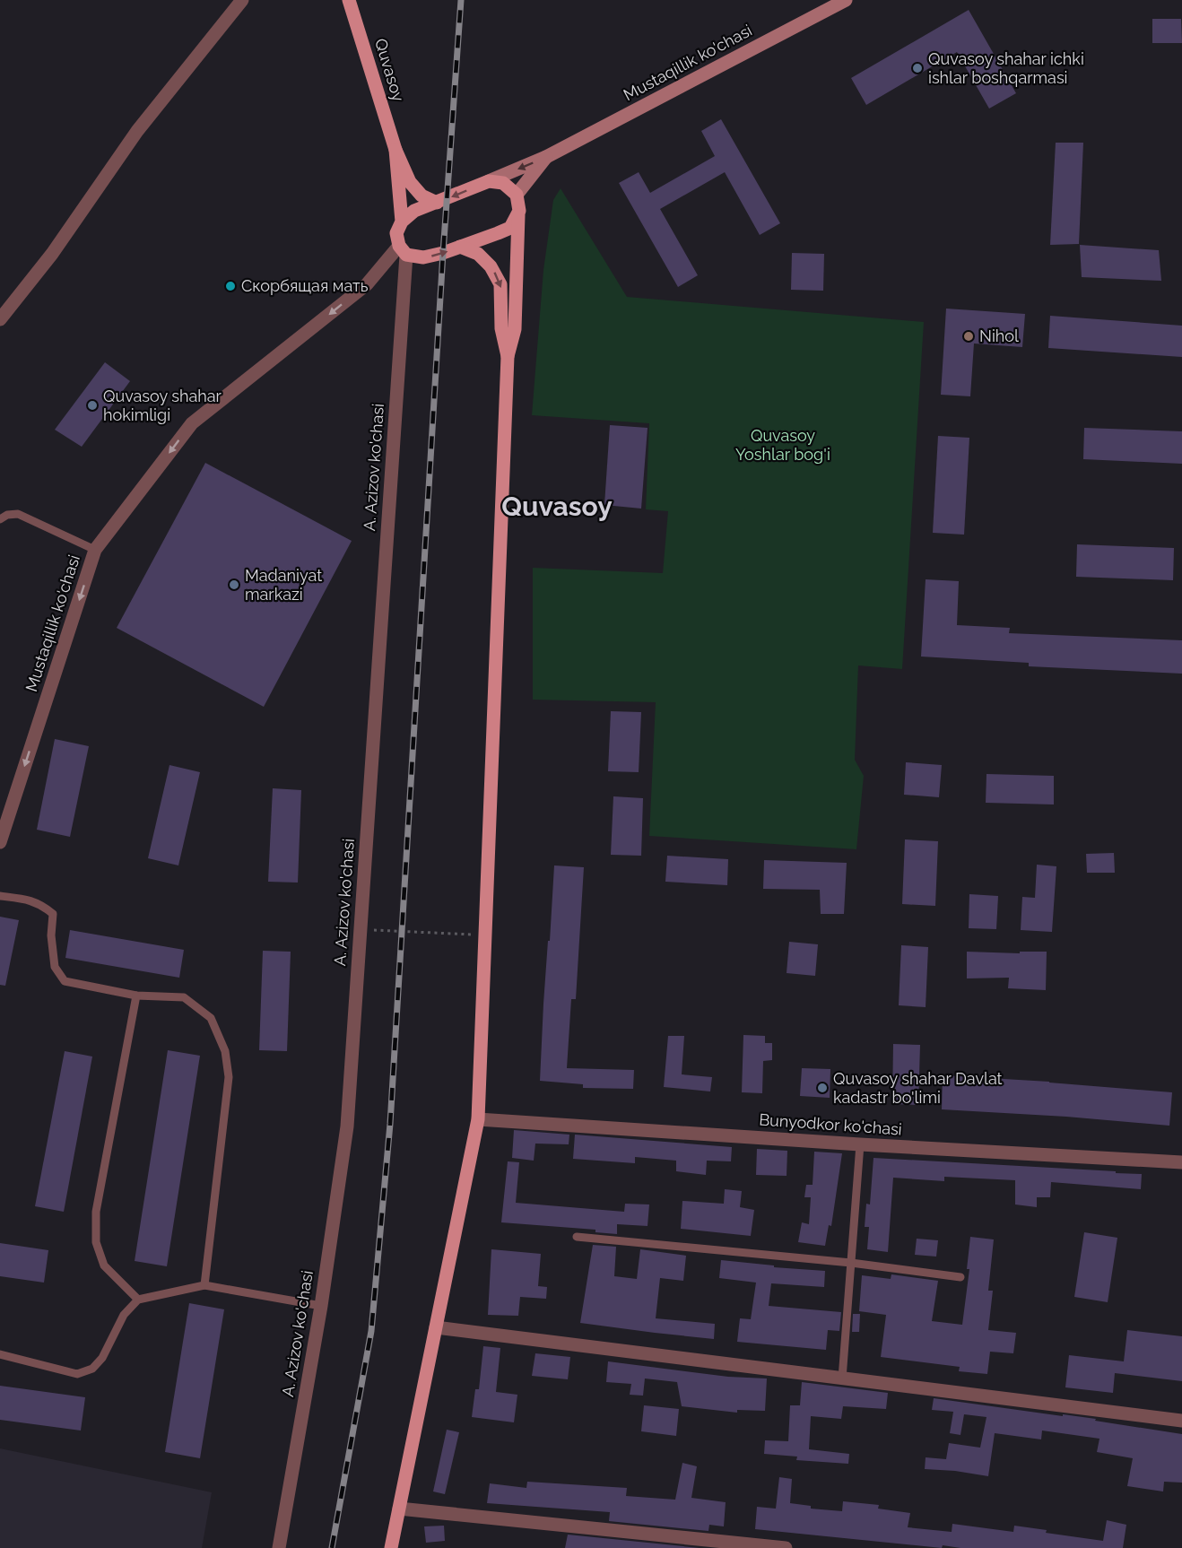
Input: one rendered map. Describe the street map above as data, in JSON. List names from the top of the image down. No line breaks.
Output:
{"streets":{"main road":["Mustaqillik ko'chasi","Quvasoy"],"street":["A. Azizov ko'chasi","Bunyodkor ko'chasi"]},"crossings":[["Mustaqillik ko'chasi","A. Azizov ko'chasi"]],"one_way":["Mustaqillik ko'chasi"],"districts":["Quvasoy"],"parks":["Quvasoy Yoshlar bog'i"],"places":["Quvasoy shahar ichki ishlar boshqarmasi","Скорбящая мать","Nihol","Quvasoy shahar hokimligi","Madaniyat markazi","Quvasoy shahar Davlat kadastr bo'limi"]}
